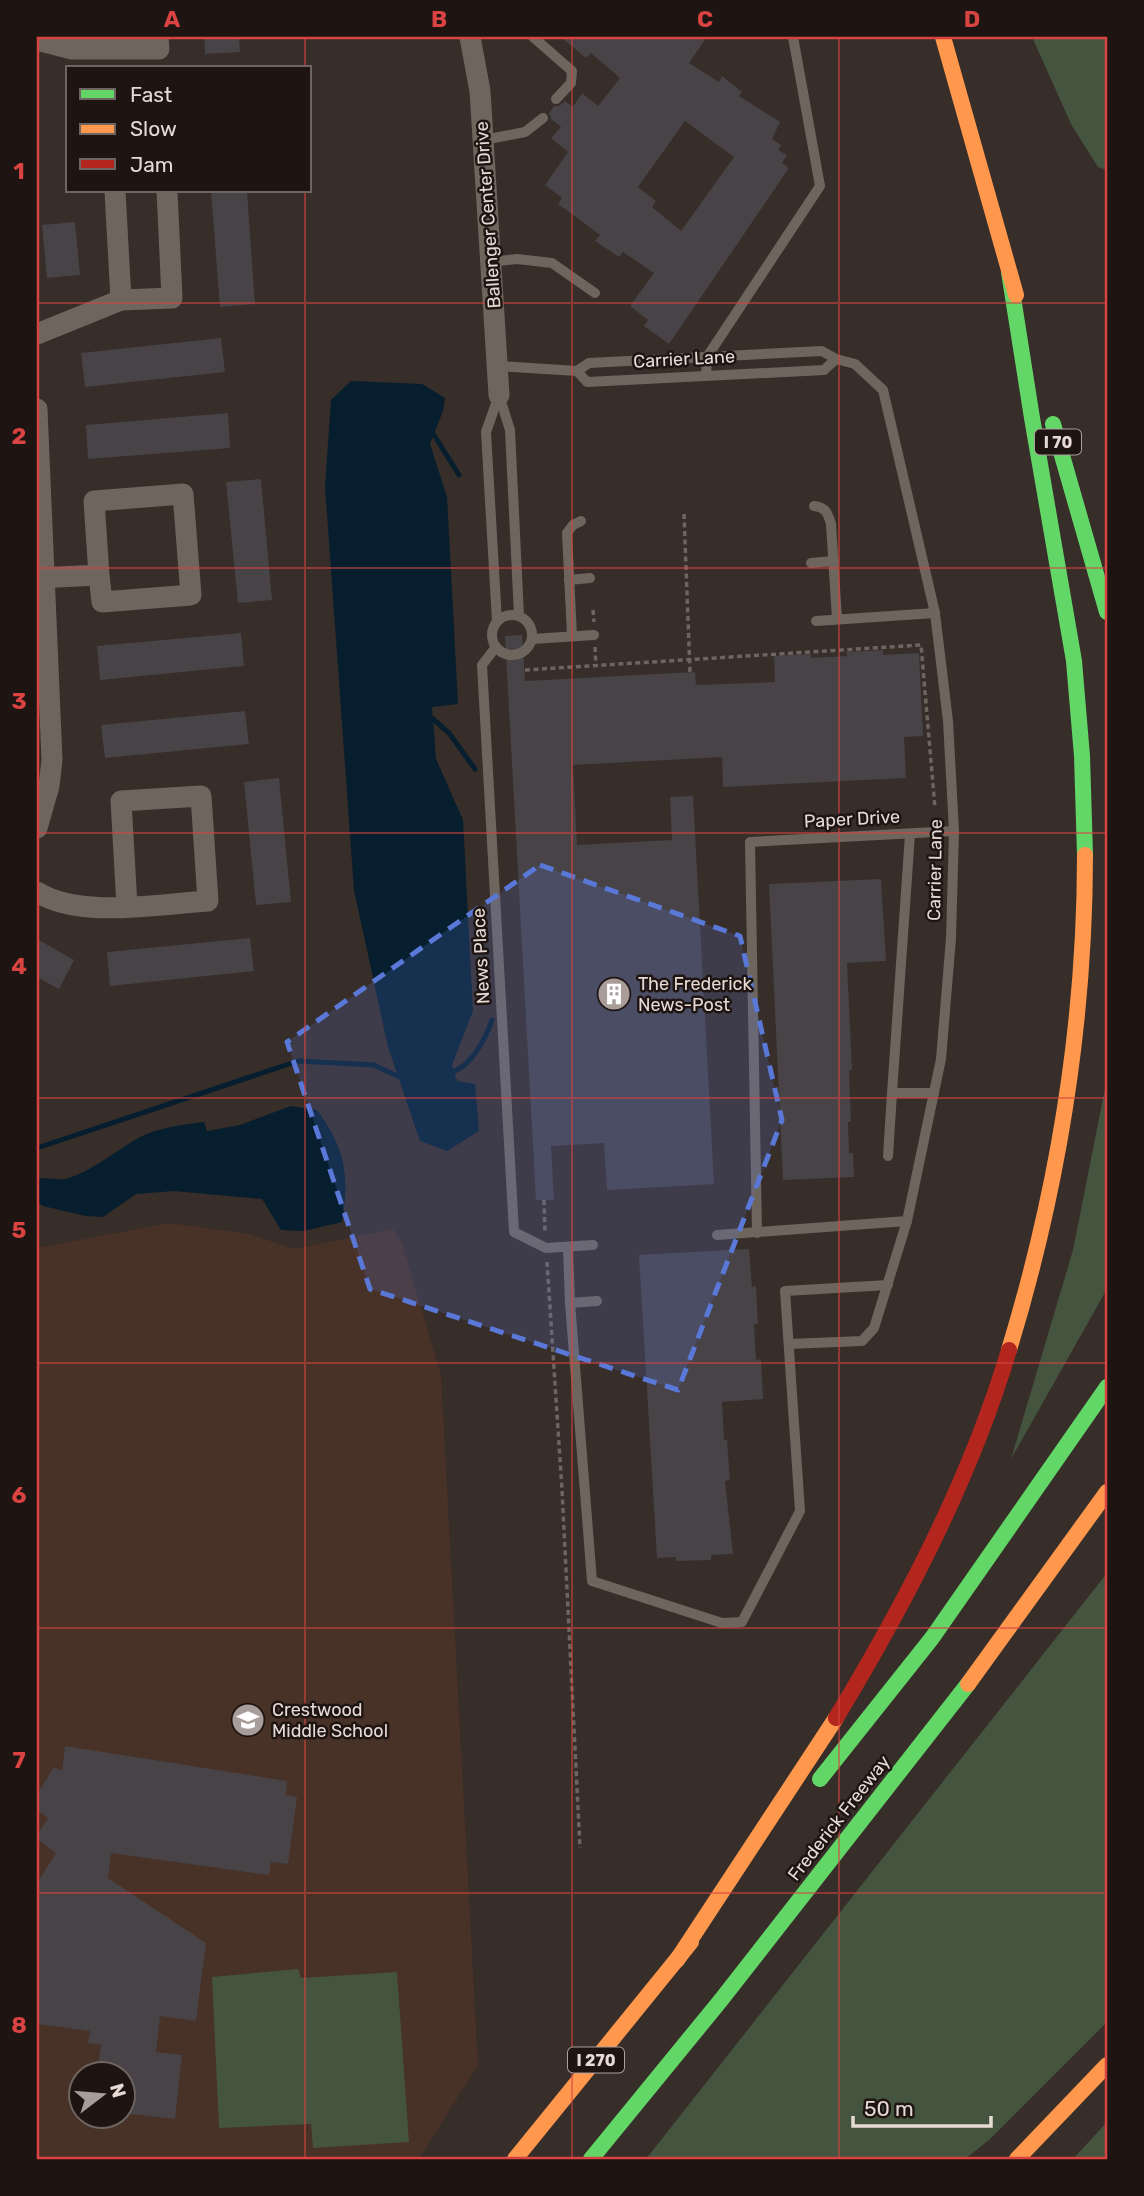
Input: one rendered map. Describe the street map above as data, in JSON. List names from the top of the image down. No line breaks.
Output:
{"streets":{"highway":["I 70","Frederick Freeway","I 270"],"street":["Ballenger Center Drive"],"lane":["Carrier Lane","Paper Drive","News Place"]},"crossings":[["Ballenger Center Drive","Carrier Lane"],["Carrier Lane","Paper Drive"]],"places":{"building":["The Frederick News-Post"],"school or university":["Crestwood Middle School"]},"legend":["Fast","Slow","Jam"],"scale_bar":"50 m","north":"right","grid":{"columns":["A","B","C","D"],"rows":["1","2","3","4","5","6","7","8"]}}
